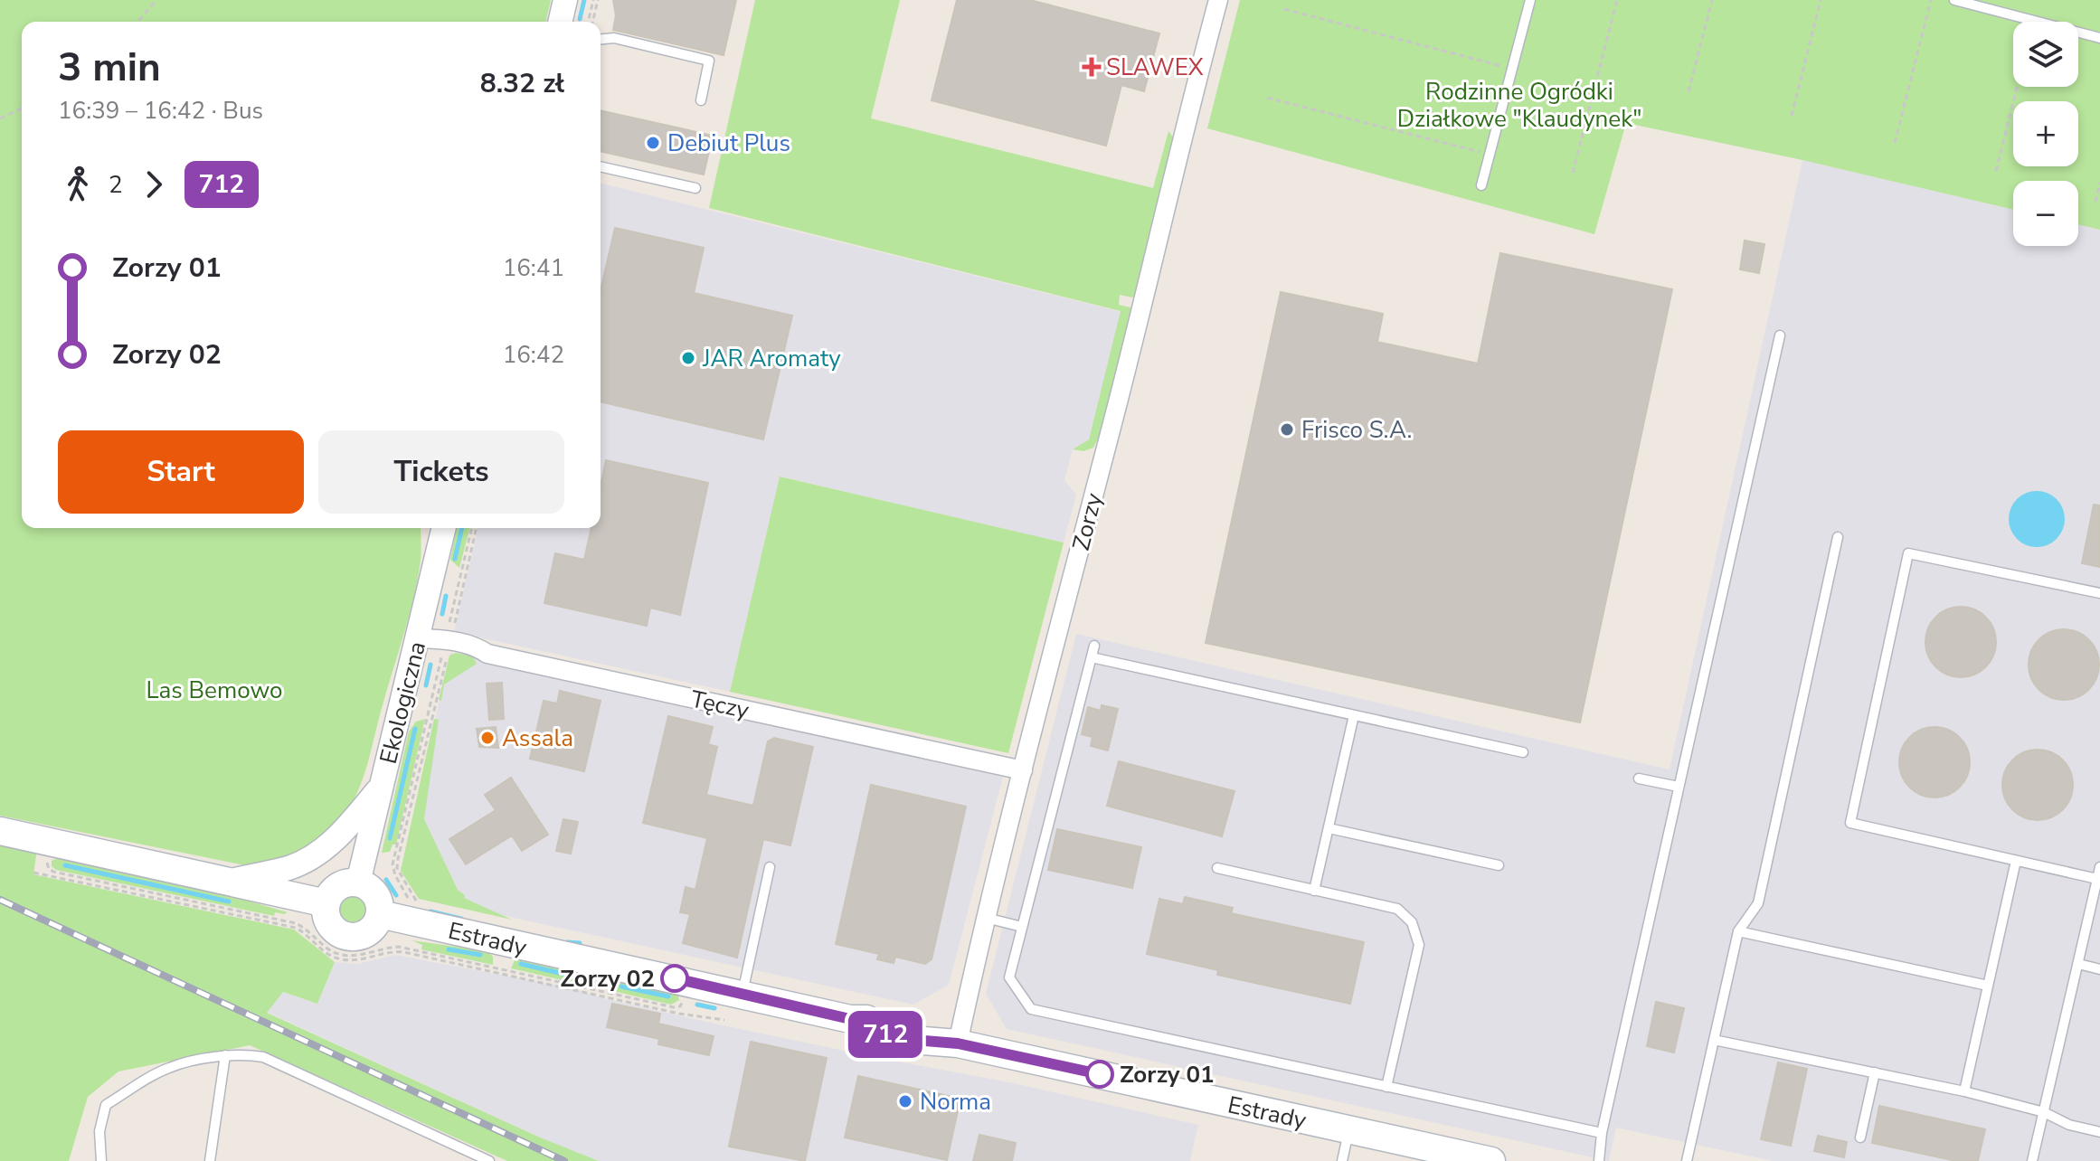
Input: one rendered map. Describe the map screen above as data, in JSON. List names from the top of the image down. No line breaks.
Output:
{"streets":{"main road":["Estrady"],"street":["Zorzy","Ekologiczna","Tęczy"]},"crossings":[["Zorzy","Tęczy"],["Zorzy","Estrady"],["Ekologiczna","Tęczy"]],"parks":["Rodzinne Ogródki Działkowe \"Klaudynek\"","Las Bemowo"],"places":{"health":["SLAWEX"],"other":["Debiut Plus","JAR Aromaty","Frisco S.A.","Assala","Zorzy 02","Zorzy 01","Norma"]},"lines":["bus line 712"],"page":{"on_map":"712","map_buttons":["+","−"],"heading":["3 min","16:39 – 16:42 · Bus","8.32 zł"],"legs":["2","712"],"list":[{"name":"Zorzy 01","value":"16:41"},{"name":"Zorzy 02","value":"16:42"}],"buttons":["Start","Tickets"]}}
